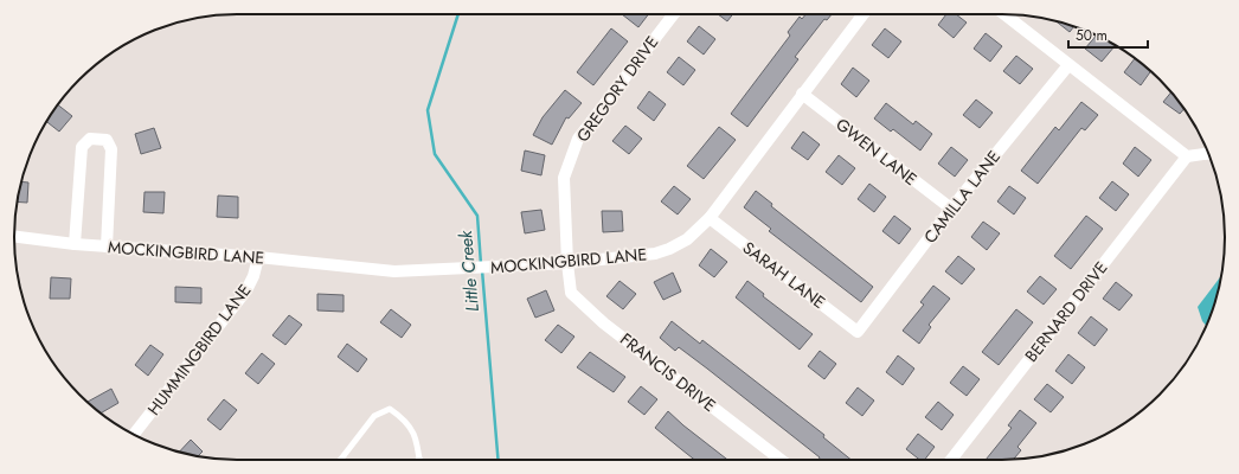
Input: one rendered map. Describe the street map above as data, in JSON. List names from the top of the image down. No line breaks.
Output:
{"streets":{"street":["GREGORY DRIVE","GWEN LANE","CAMILLA LANE","MOCKINGBIRD LANE","SARAH LANE","BERNARD DRIVE","HUMMINGBIRD LANE","FRANCIS DRIVE"]},"crossings":[["GREGORY DRIVE","MOCKINGBIRD LANE"],["GREGORY DRIVE","FRANCIS DRIVE"],["GWEN LANE","CAMILLA LANE"],["GWEN LANE","MOCKINGBIRD LANE"],["CAMILLA LANE","SARAH LANE"],["MOCKINGBIRD LANE","SARAH LANE"],["MOCKINGBIRD LANE","HUMMINGBIRD LANE"],["MOCKINGBIRD LANE","FRANCIS DRIVE"]],"water":["Little Creek"],"scale_bar":"50 m"}
